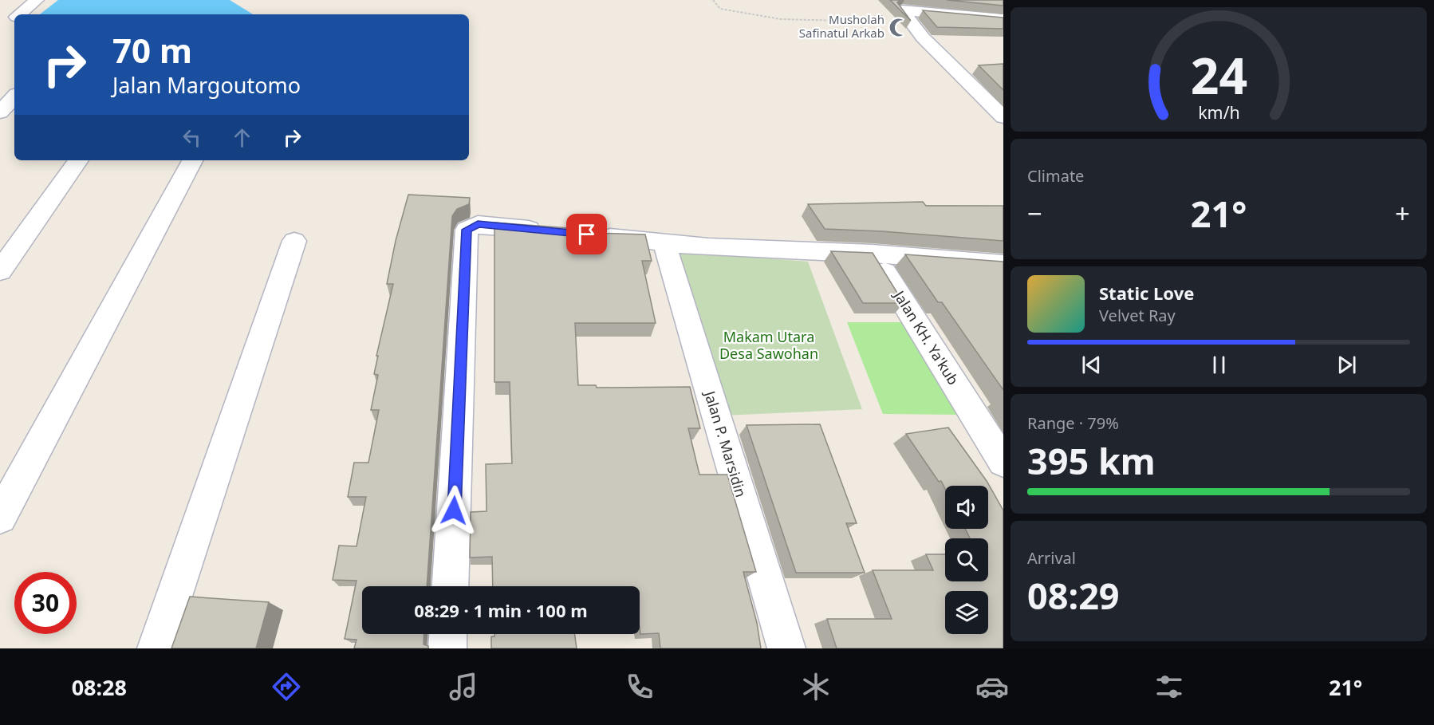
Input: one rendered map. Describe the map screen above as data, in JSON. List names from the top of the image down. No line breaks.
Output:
{"streets":{"street":["Jalan KH. Ya'kub","Jalan P. Marsidin"]},"parks":["Makam Utara Desa Sawohan"],"places":{"mosque":["Musholah Safinatul Arkab"]},"page":{"turn":["70 m","Jalan Margoutomo"],"tile":["Climate",["Range · 79%","395 km"],["Arrival","08:29"]],"heat":["−","21°","+"],"song":["Static Love","Velvet Ray"],"limit":"30","trip":"08:29 · 1 min · 100 m","tabs":["08:28","21°"],"gauge":["24","km/h"]}}
